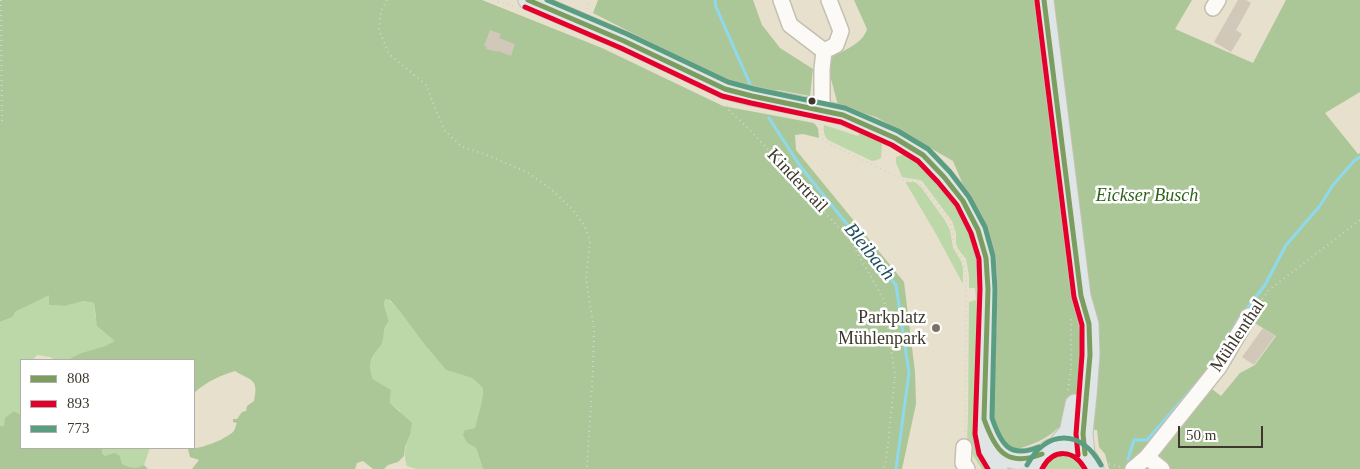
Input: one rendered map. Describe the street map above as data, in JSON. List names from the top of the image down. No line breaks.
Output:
{"streets":{"lane":["Mühlenthal"],"path":["Kindertrail"]},"water":["Bleibach"],"parks":["Eickser Busch"],"places":["Parkplatz Mühlenpark"],"lines":["transit line 808","transit line 773","transit line 893"],"legend":["808","893","773"],"scale_bar":"50 m"}
